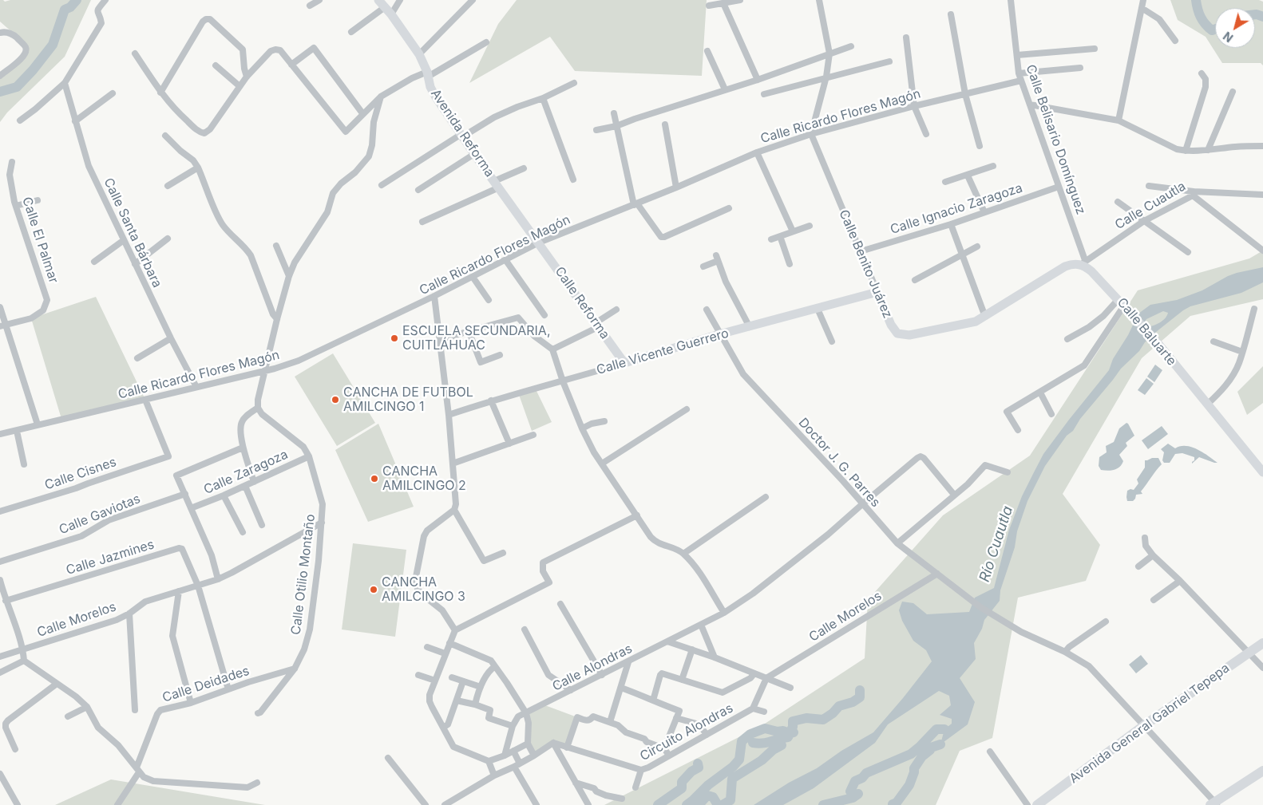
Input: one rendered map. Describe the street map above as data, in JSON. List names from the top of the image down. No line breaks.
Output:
{"streets":{"main road":["Avenida General Gabriel Tepepa"],"street":["Calle Ricardo Flores Magón","Avenida Reforma","Calle Belisario Domínguez","Calle Cuautla","Calle Ignacio Zaragoza","Calle Santa Bárbara","Calle El Palmar","Calle Benito Juárez","Calle Reforma","Calle Baluarte","Calle Vicente Guerrero","Doctor J. G. Parres","Calle Zaragoza","Calle Cisnes","Calle Gaviotas","Calle Jazmines","Calle Otilio Montaño","Calle Morelos","Calle Alondras","Calle Deidades","Circuito Alondras"]},"crossings":[["Calle Ricardo Flores Magón","Avenida Reforma"],["Calle Ricardo Flores Magón","Calle Belisario Domínguez"],["Calle Ricardo Flores Magón","Calle Santa Bárbara"],["Calle Ricardo Flores Magón","Calle Benito Juárez"],["Calle Ricardo Flores Magón","Calle Reforma"],["Calle Ricardo Flores Magón","Calle Cisnes"],["Avenida Reforma","Calle Reforma"],["Calle Belisario Domínguez","Calle Cuautla"],["Calle Belisario Domínguez","Calle Ignacio Zaragoza"],["Calle Belisario Domínguez","Calle Benito Juárez"],["Calle Belisario Domínguez","Calle Baluarte"],["Calle Cuautla","Calle Benito Juárez"],["Calle Cuautla","Calle Baluarte"],["Calle Ignacio Zaragoza","Calle Benito Juárez"],["Calle Benito Juárez","Calle Baluarte"],["Calle Benito Juárez","Calle Vicente Guerrero"],["Calle Reforma","Calle Vicente Guerrero"],["Calle Vicente Guerrero","Doctor J. G. Parres"],["Doctor J. G. Parres","Calle Morelos"],["Doctor J. G. Parres","Calle Alondras"],["Doctor J. G. Parres","Avenida General Gabriel Tepepa"],["Calle Zaragoza","Calle Otilio Montaño"],["Calle Jazmines","Calle Morelos"],["Calle Jazmines","Calle Deidades"],["Calle Otilio Montaño","Calle Morelos"],["Calle Otilio Montaño","Calle Deidades"],["Calle Morelos","Circuito Alondras"]],"water":["Río Cuautla"],"places":["ESCUELA SECUNDARIA, CUITLÁHUAC","CANCHA DE FUTBOL AMILCINGO 1","CANCHA AMILCINGO 2","CANCHA AMILCINGO 3"],"north":"bottom left"}
